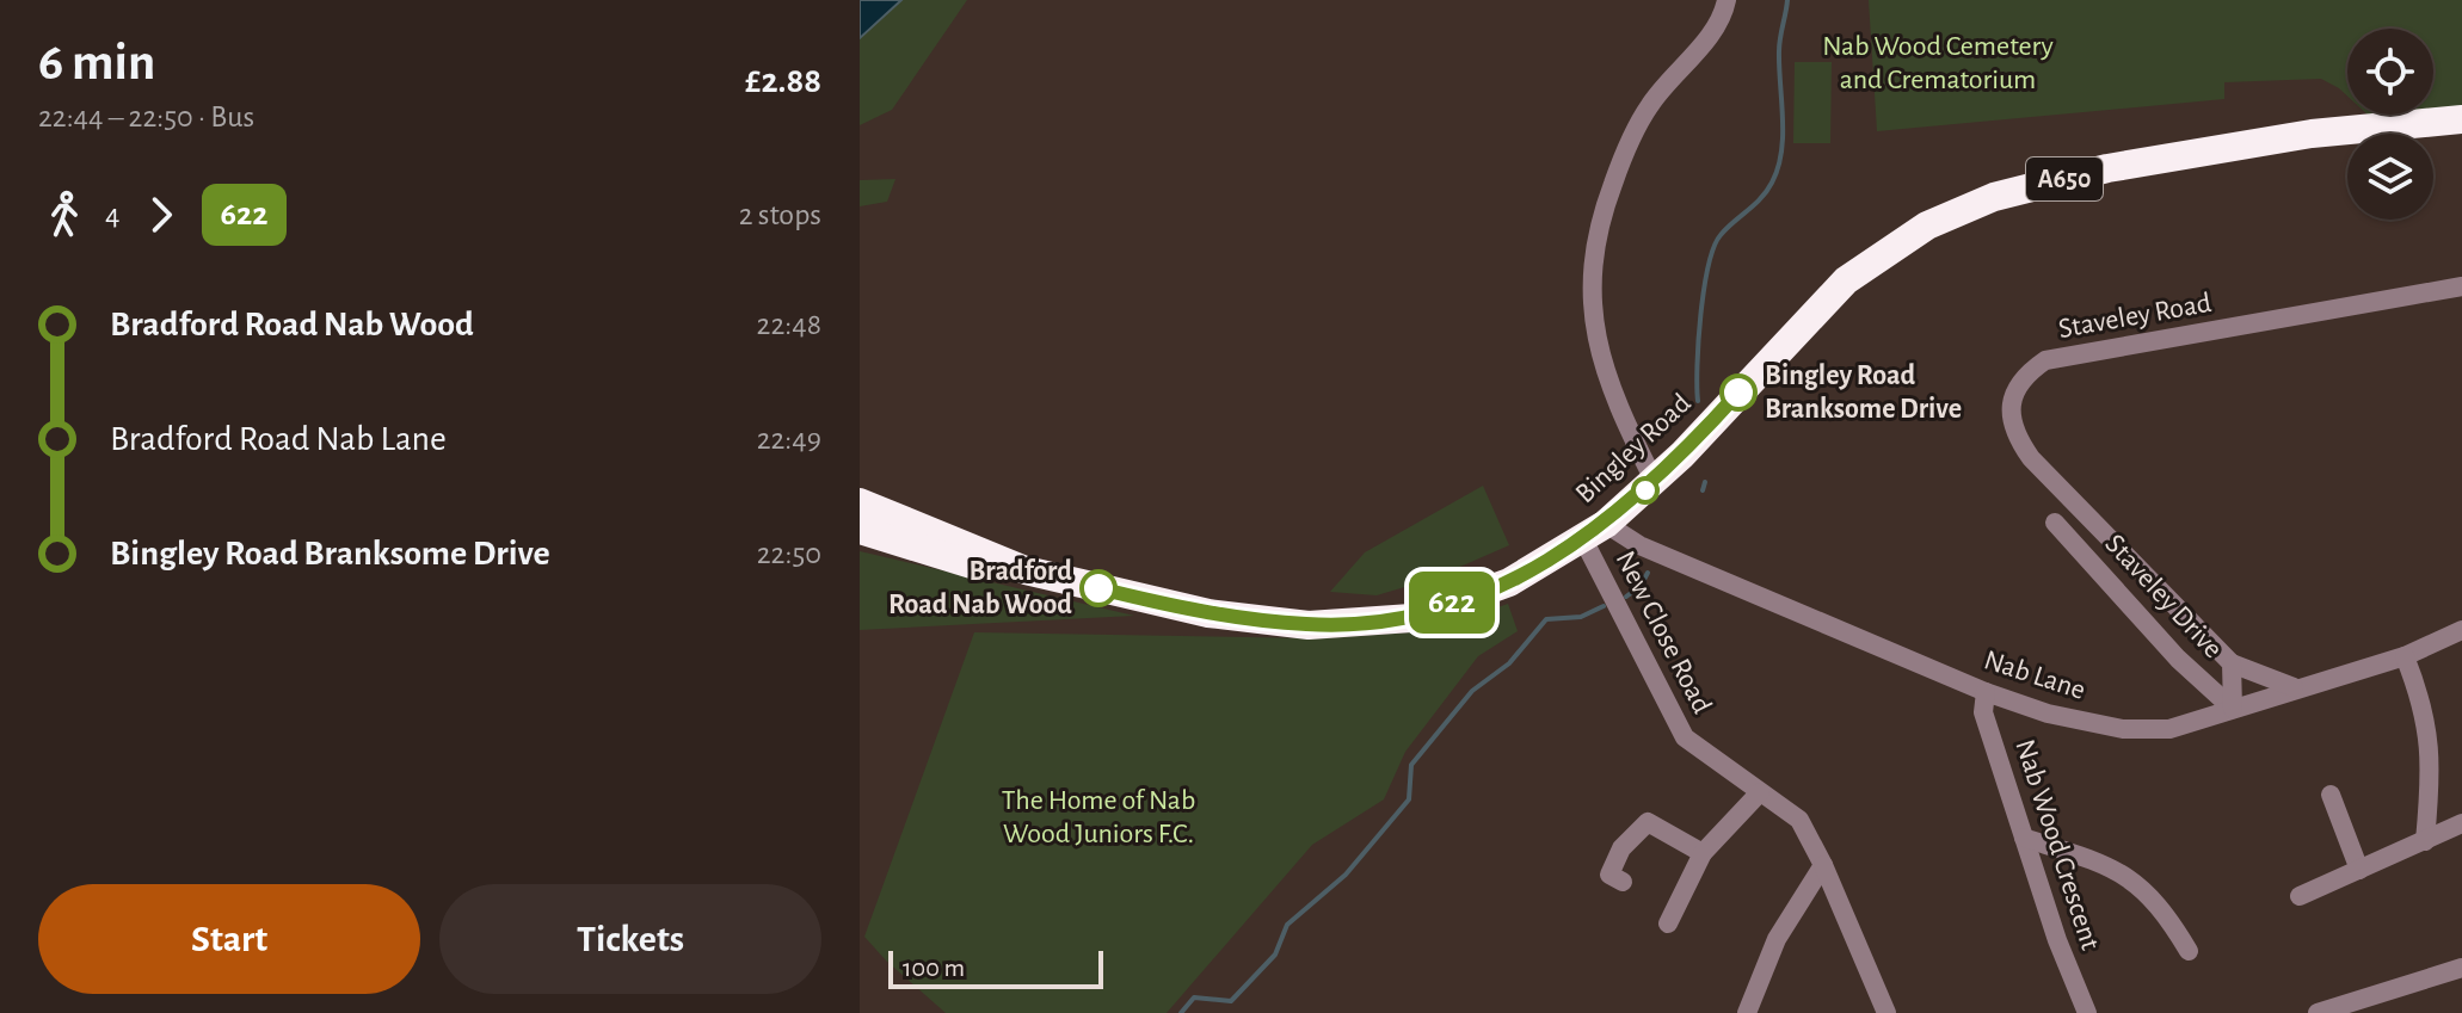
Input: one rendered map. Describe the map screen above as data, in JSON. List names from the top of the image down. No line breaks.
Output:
{"streets":{"highway":["A650","Bingley Road"],"street":["Staveley Road","Staveley Drive","New Close Road","Nab Lane","Nab Wood Crescent"]},"crossings":[["A650","Bingley Road"],["Staveley Road","Nab Lane"],["Bingley Road","New Close Road"],["Bingley Road","Nab Lane"],["Staveley Drive","Nab Lane"],["New Close Road","Nab Lane"],["Nab Lane","Nab Wood Crescent"]],"parks":["Nab Wood Cemetery and Crematorium","The Home of Nab Wood Juniors F.C."],"places":["Bingley Road Branksome Drive","Bradford Road Nab Wood"],"lines":["bus line 622"],"scale_bar":"100 m","page":{"heading":["6 min","22:44 – 22:50 · Bus","£2.88"],"on_map":"622","legs":["4","622","2 stops"],"list":[{"name":"Bradford Road Nab Wood","value":"22:48"},{"name":"Bradford Road Nab Lane","value":"22:49"},{"name":"Bingley Road Branksome Drive","value":"22:50"}],"buttons":["Start","Tickets"],"scale":"100 m"}}
